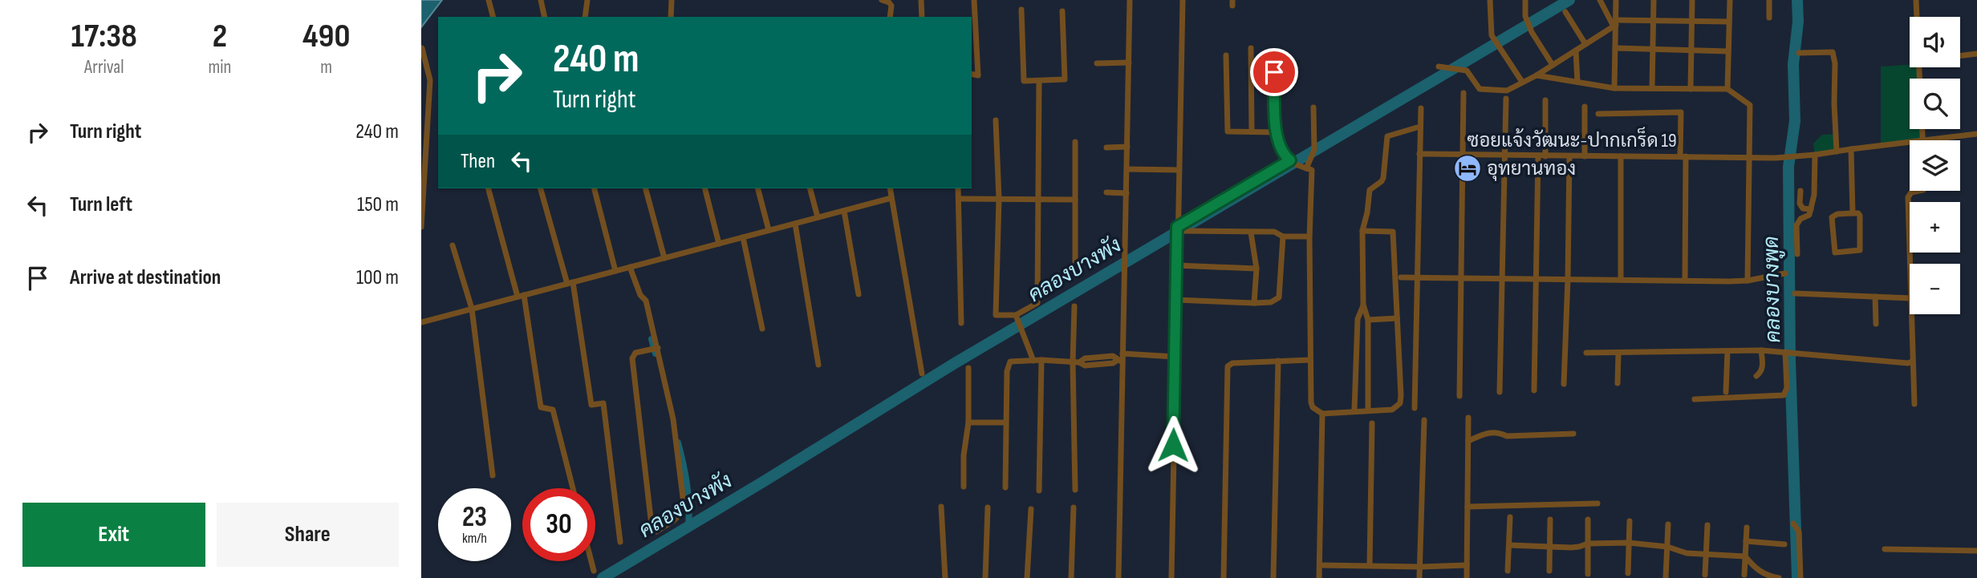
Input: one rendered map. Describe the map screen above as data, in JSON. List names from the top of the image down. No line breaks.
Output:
{"streets":{"street":["ซอยแจ้งวัฒนะ-ปากเกร็ด 19"]},"water":["คลองบางพัง","คลองบางพูด"],"places":{"hotel":["อุทยานทอง"]},"page":{"eta":["17:38","Arrival","2","min","490","m"],"map_buttons":["+","−"],"turn":["240 m","Turn right"],"list":[{"name":"Turn right","value":"240 m"},{"name":"Turn left","value":"150 m"},{"name":"Arrive at destination","value":"100 m"}],"then":"Then","speed":"23 km/h","limit":"30","buttons":["Exit","Share"]}}
